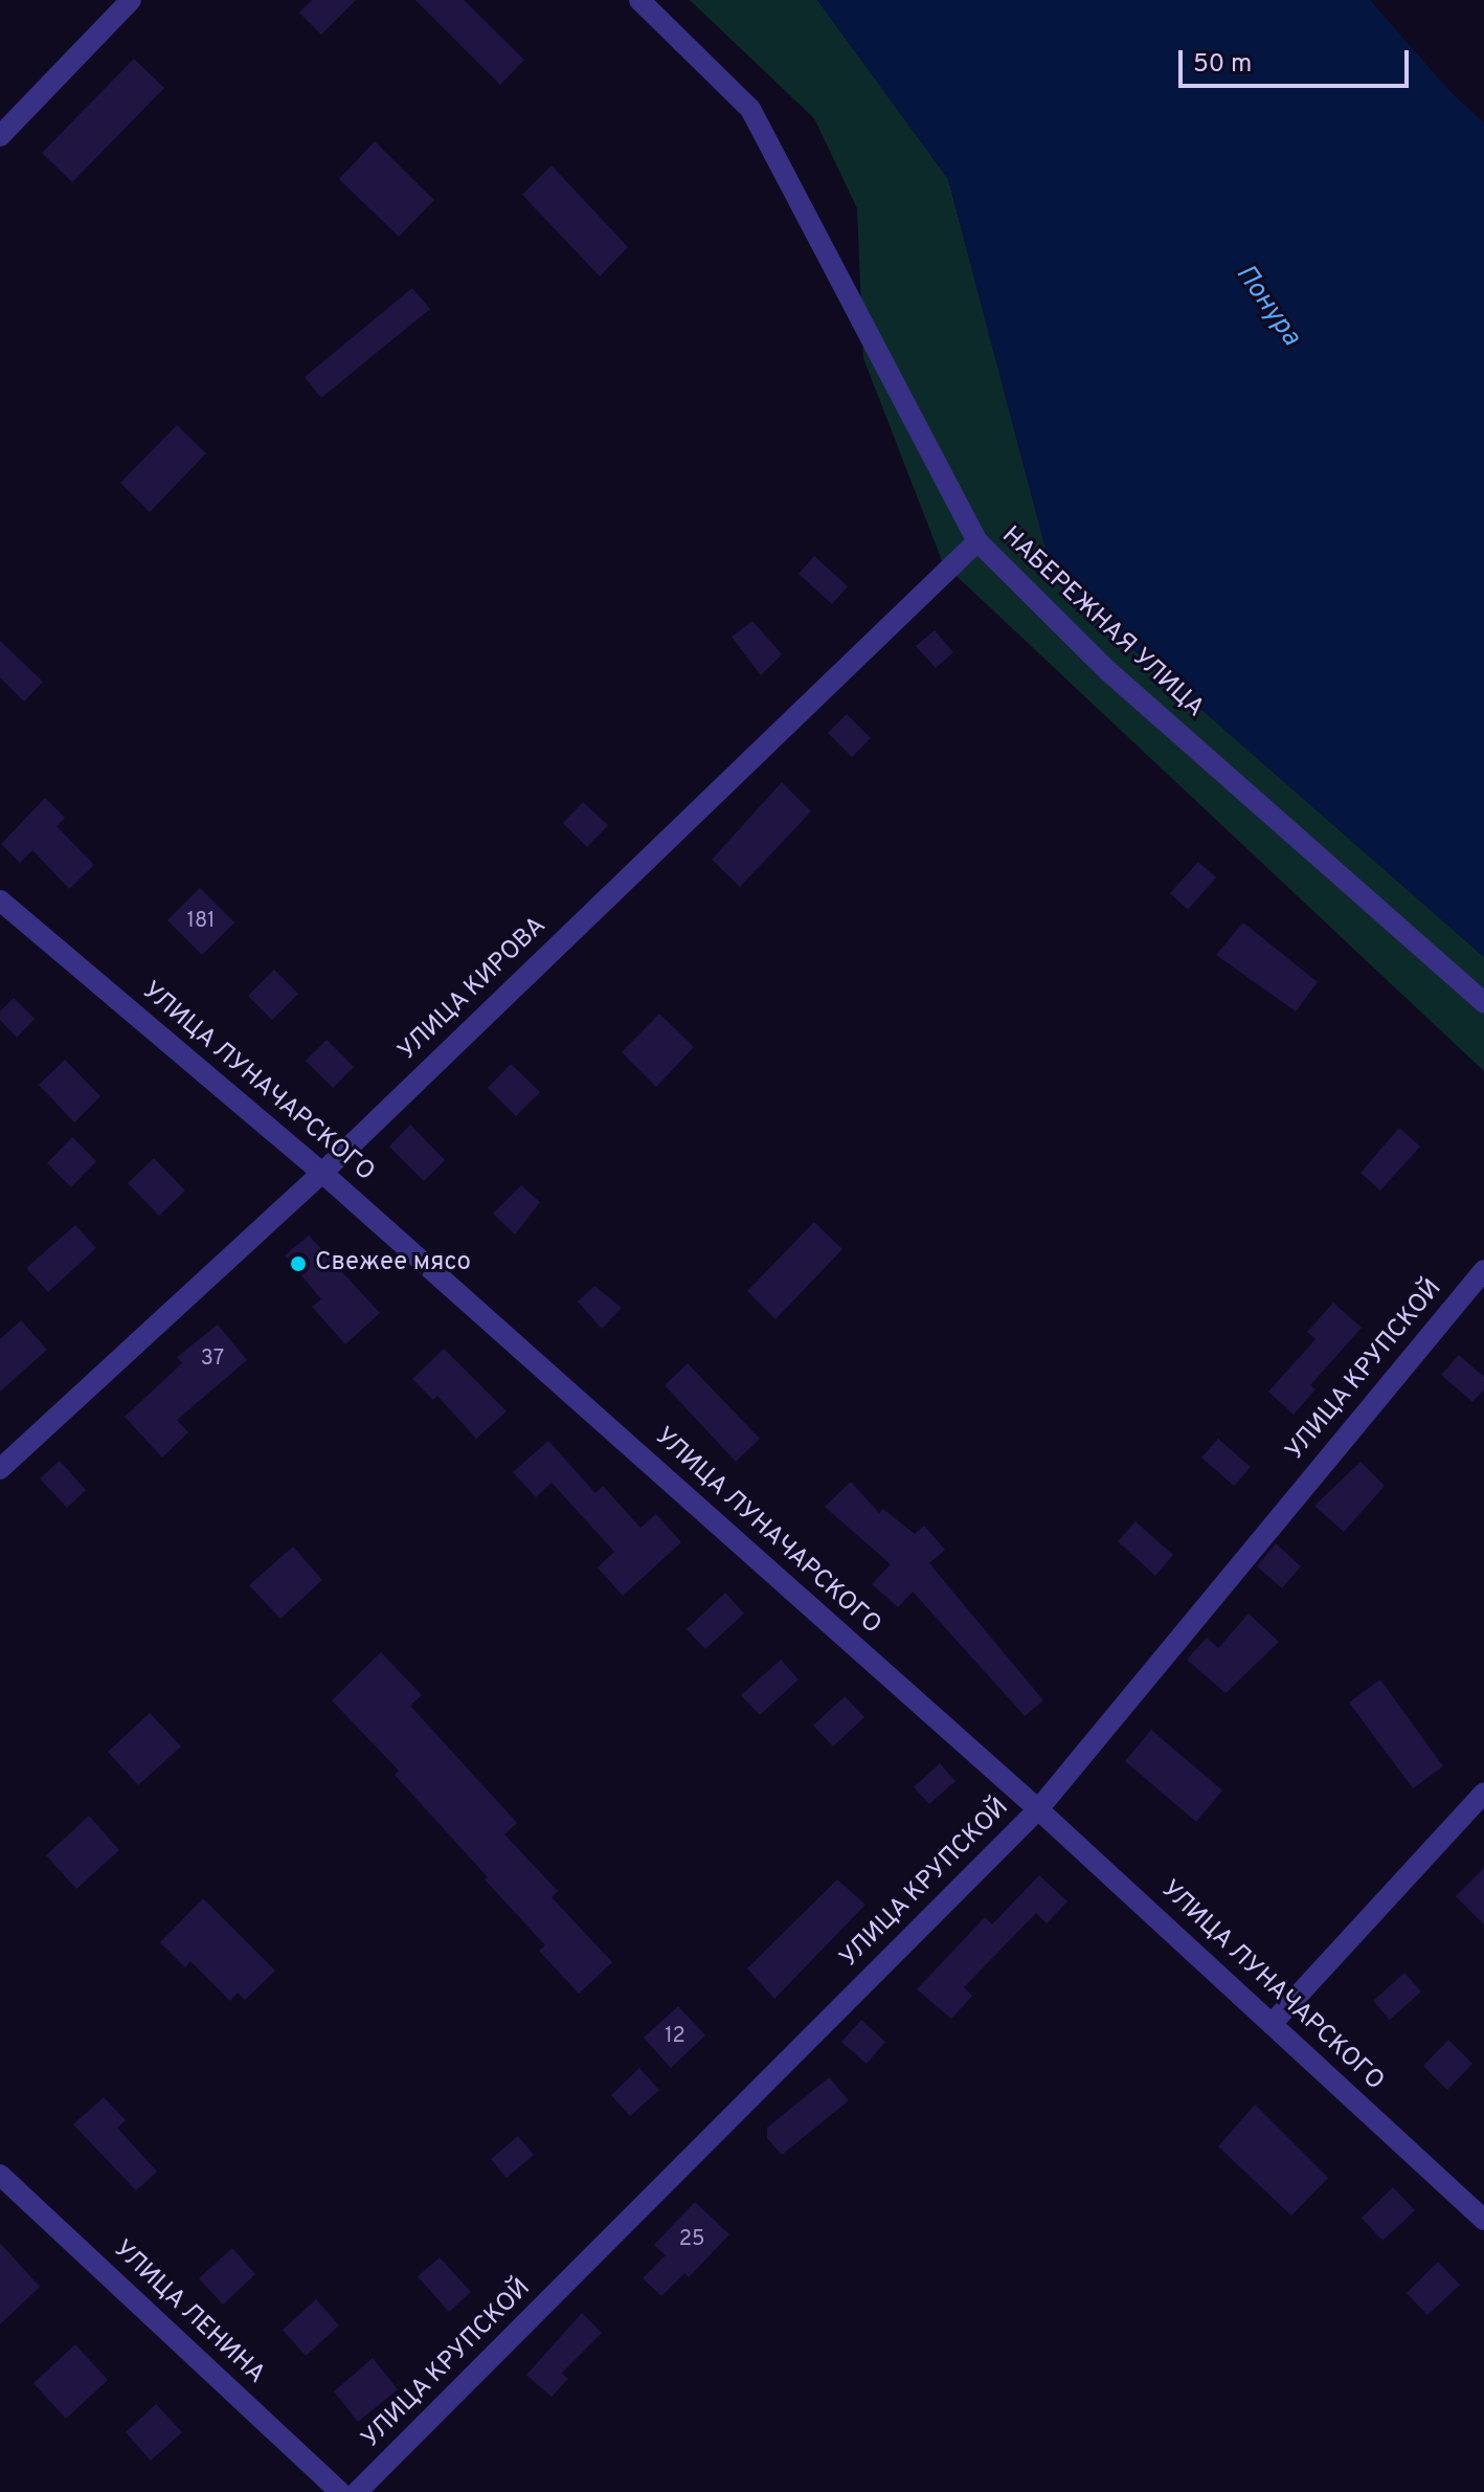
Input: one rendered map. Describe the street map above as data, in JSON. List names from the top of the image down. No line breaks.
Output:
{"streets":{"street":["НАБЕРЕЖНАЯ УЛИЦА","УЛИЦА КИРОВА","УЛИЦА ЛУНАЧАРСКОГО","УЛИЦА КРУПСКОЙ","УЛИЦА ЛЕНИНА"]},"crossings":[["НАБЕРЕЖНАЯ УЛИЦА","УЛИЦА КИРОВА"],["УЛИЦА КИРОВА","УЛИЦА ЛУНАЧАРСКОГО"],["УЛИЦА ЛУНАЧАРСКОГО","УЛИЦА КРУПСКОЙ"]],"water":["Понура"],"places":["Свежее мясо"],"house_numbers":["181","37","12","25"],"scale_bar":"50 m"}
